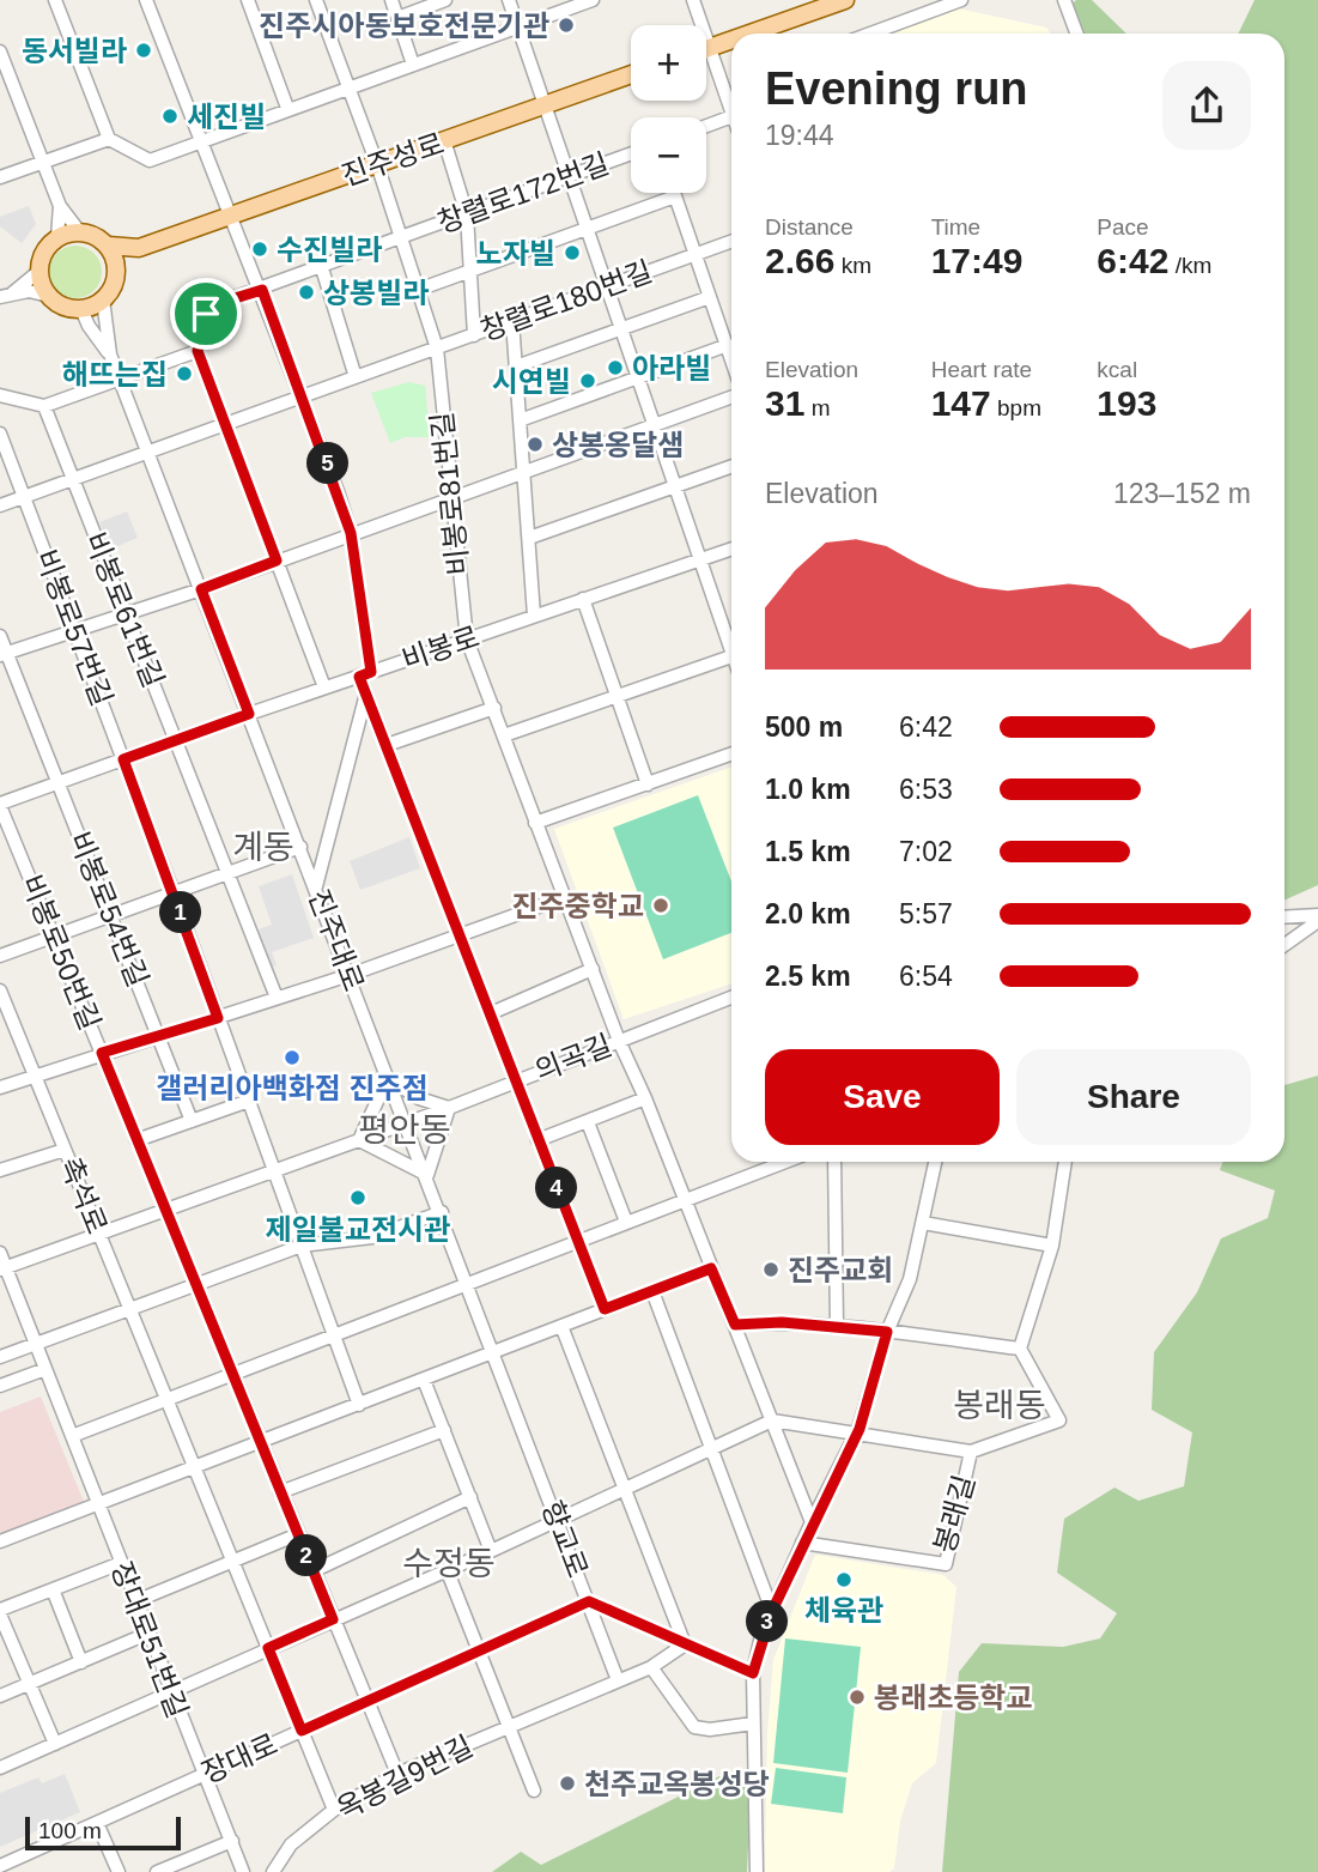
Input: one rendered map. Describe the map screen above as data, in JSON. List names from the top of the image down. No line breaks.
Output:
{"streets":{"main road":["진주성로"],"street":["창렬로172번길","창렬로180번길","비봉로81번길","비봉로61번길","비봉로57번길","비봉로","비봉로54번길","진주대로","비봉로50번길","의곡길","촉석로","봉래길","향교로","장대로51번길","장대로","옥봉길9번길"]},"crossings":[["진주성로","비봉로81번길"],["창렬로172번길","비봉로81번길"],["창렬로180번길","비봉로81번길"],["창렬로180번길","비봉로61번길"],["창렬로180번길","비봉로57번길"],["창렬로180번길","진주대로"],["비봉로81번길","비봉로"],["비봉로81번길","의곡길"],["비봉로61번길","비봉로"],["비봉로57번길","비봉로"],["비봉로","비봉로54번길"],["비봉로","진주대로"],["비봉로","비봉로50번길"],["진주대로","의곡길"],["진주대로","향교로"],["비봉로50번길","장대로"],["비봉로50번길","옥봉길9번길"],["의곡길","향교로"],["촉석로","장대로"],["촉석로","옥봉길9번길"],["향교로","장대로"],["향교로","옥봉길9번길"],["장대로51번길","장대로"]],"districts":["계동","평안동","봉래동","수정동"],"places":["진주시아동보호전문기관","동서빌라","세진빌","수진빌라","노자빌","상봉빌라","아라빌","해뜨는집","시연빌","상봉옹달샘","진주중학교","갤러리아백화점 진주점","제일불교전시관","진주교회","체육관","봉래초등학교","천주교옥봉성당"],"scale_bar":"100 m","page":{"map_buttons":["+","−"],"heading":["Evening run","19:44"],"stats":[["Distance","2.66 km"],["Time","17:49"],["Pace","6:42 /km"],["Elevation","31 m"],["Heart rate","147 bpm"],["kcal","193"]],"pins":["5","1","4","2","3"],"chart":["Elevation","123–152 m"],"list":[{"name":"500 m","note":"6:42"},{"name":"1.0 km","note":"6:53"},{"name":"1.5 km","note":"7:02"},{"name":"2.0 km","note":"5:57"},{"name":"2.5 km","note":"6:54"}],"buttons":["Save","Share"],"scale":"100 m"}}
